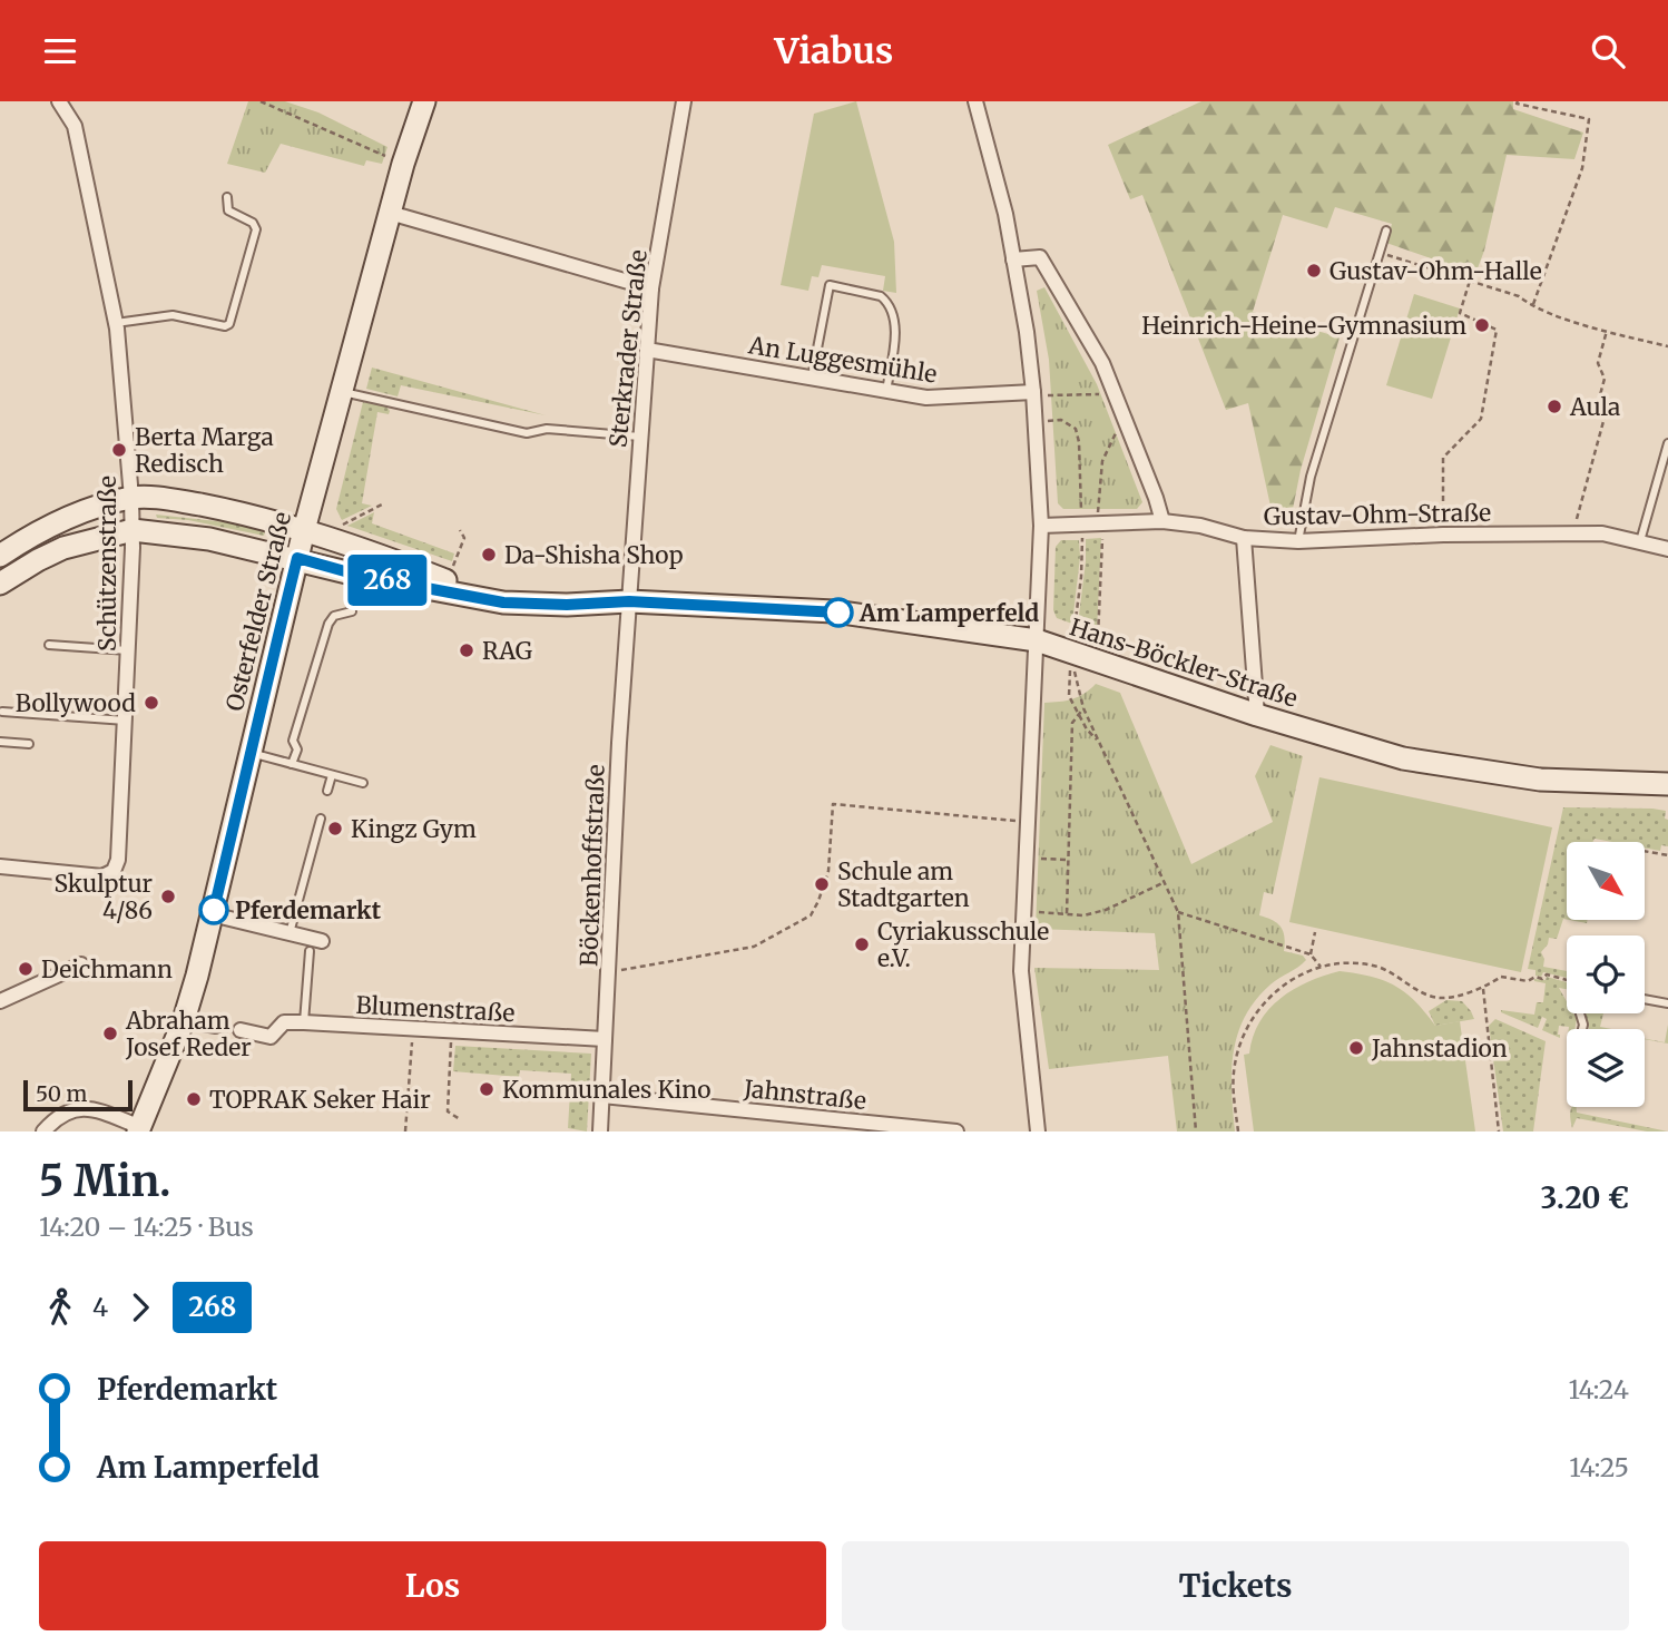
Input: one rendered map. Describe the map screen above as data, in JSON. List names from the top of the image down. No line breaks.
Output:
{"streets":{"main road":["Osterfelder Straße","Hans-Böckler-Straße"],"street":["Sterkrader Straße","An Luggesmühle","Gustav-Ohm-Straße","Schützenstraße","Böckenhoffstraße","Blumenstraße","Jahnstraße"]},"crossings":[["Sterkrader Straße","An Luggesmühle"],["Sterkrader Straße","Hans-Böckler-Straße"],["Sterkrader Straße","Böckenhoffstraße"],["Schützenstraße","Hans-Böckler-Straße"],["Osterfelder Straße","Hans-Böckler-Straße"],["Hans-Böckler-Straße","Böckenhoffstraße"],["Böckenhoffstraße","Blumenstraße"],["Böckenhoffstraße","Jahnstraße"]],"places":["Gustav-Ohm-Halle","Heinrich-Heine-Gymnasium","Aula","Berta Marga Redisch","Da-Shisha Shop","Am Lamperfeld","RAG","Bollywood","Kingz Gym","Schule am Stadtgarten","Skulptur 4/86","Pferdemarkt","Cyriakusschule e.V.","Deichmann","Abraham Josef Reder","Jahnstadion","Kommunales Kino","TOPRAK Seker Hair"],"lines":["bus line 268"],"scale_bar":"50 m","north":"bottom right","page":{"header":"Viabus","on_map":"268","scale":"50 m","heading":["5 Min.","14:20 – 14:25 · Bus","3.20 €"],"legs":["4","268"],"list":[{"name":"Pferdemarkt","value":"14:24"},{"name":"Am Lamperfeld","value":"14:25"}],"buttons":["Los","Tickets"]}}
